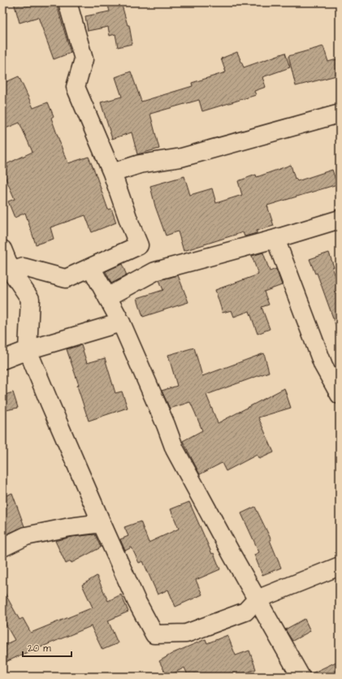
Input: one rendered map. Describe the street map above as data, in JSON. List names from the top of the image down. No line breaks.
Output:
{"scale_bar":"20 m"}
